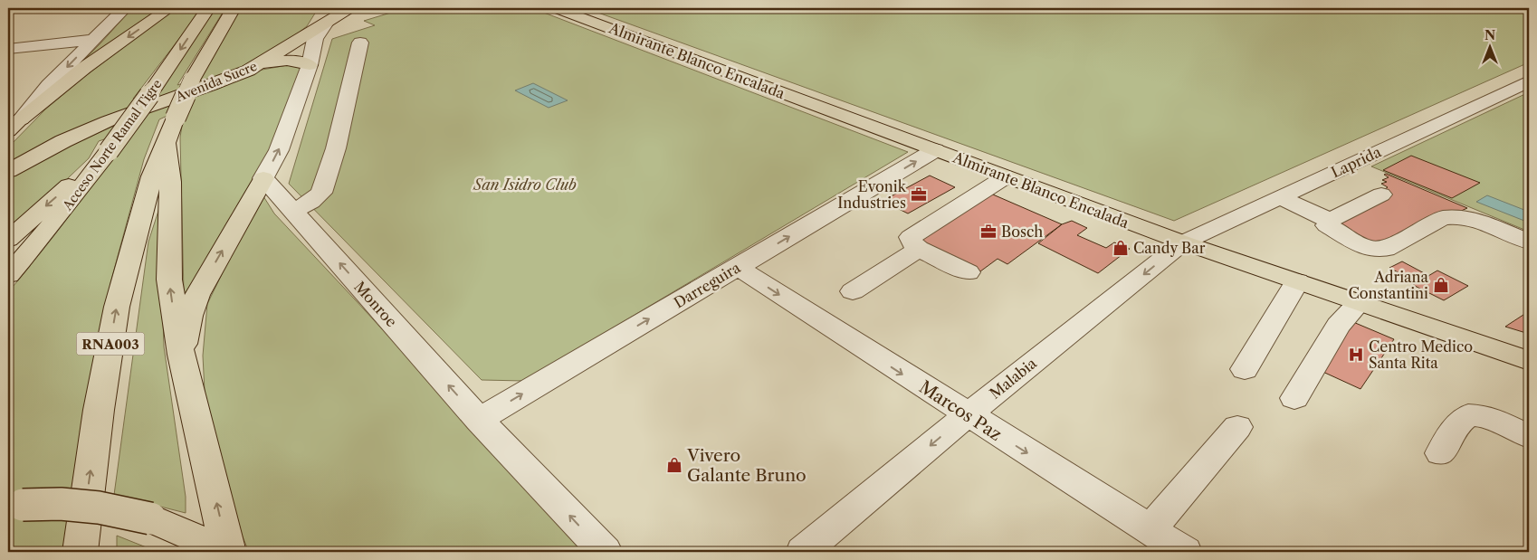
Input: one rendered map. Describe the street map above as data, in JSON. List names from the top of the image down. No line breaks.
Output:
{"streets":{"main road":["Almirante Blanco Encalada","Avenida Sucre","Acceso Norte Ramal Tigre","RNA003"],"street":["Laprida","Darreguira","Monroe","Malabia","Marcos Paz"]},"crossings":[["Almirante Blanco Encalada","Laprida"],["Almirante Blanco Encalada","Darreguira"],["Almirante Blanco Encalada","Malabia"],["Laprida","Malabia"],["Darreguira","Monroe"],["Darreguira","Marcos Paz"],["Malabia","Marcos Paz"]],"one_way":["Darreguira","Monroe","Marcos Paz"],"parks":["San Isidro Club"],"places":{"office":["Evonik Industries","Bosch"],"shop":["Candy Bar","Adriana Constantini","Vivero Galante Bruno"],"hospital":["Centro Medico Santa Rita"]},"north":"top"}
